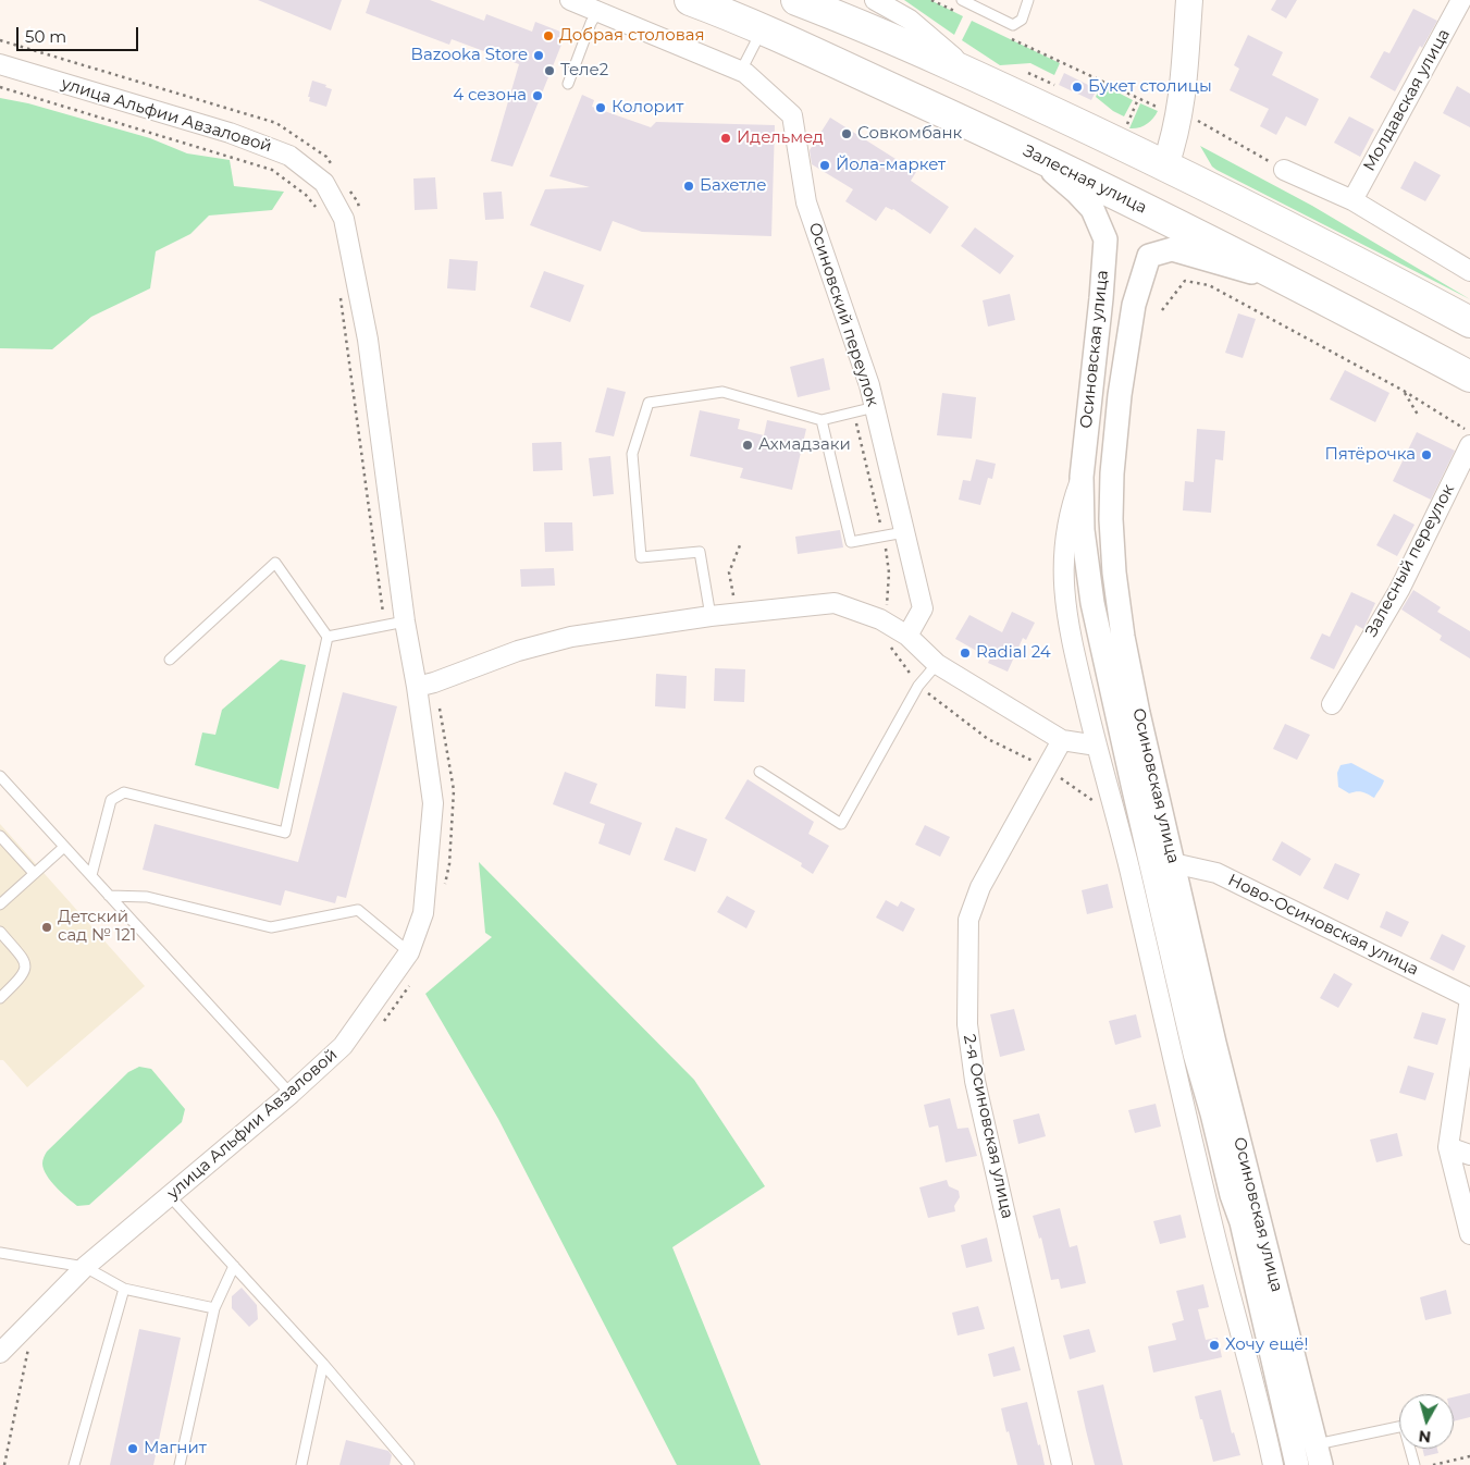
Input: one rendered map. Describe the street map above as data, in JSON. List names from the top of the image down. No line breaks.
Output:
{"streets":{"main road":["Залесная улица"],"street":["Молдавская улица","улица Альфии Авзаловой","Осиновский переулок","Осиновская улица","Залесный переулок","Ново-Осиновская улица","2-я Осиновская улица"]},"crossings":[["Залесная улица","Осиновская улица"],["Осиновская улица","Ново-Осиновская улица"]],"places":["Добрая столовая","Bazooka Store","Теле2","Букет столицы","4 сезона","Колорит","Совкомбанк","Идельмед","Йола-маркет","Бахетле","Ахмадзаки","Пятёрочка","Radial 24","Детский сад № 121","Хочу ещё!","Магнит"],"scale_bar":"50 m","north":"bottom"}
